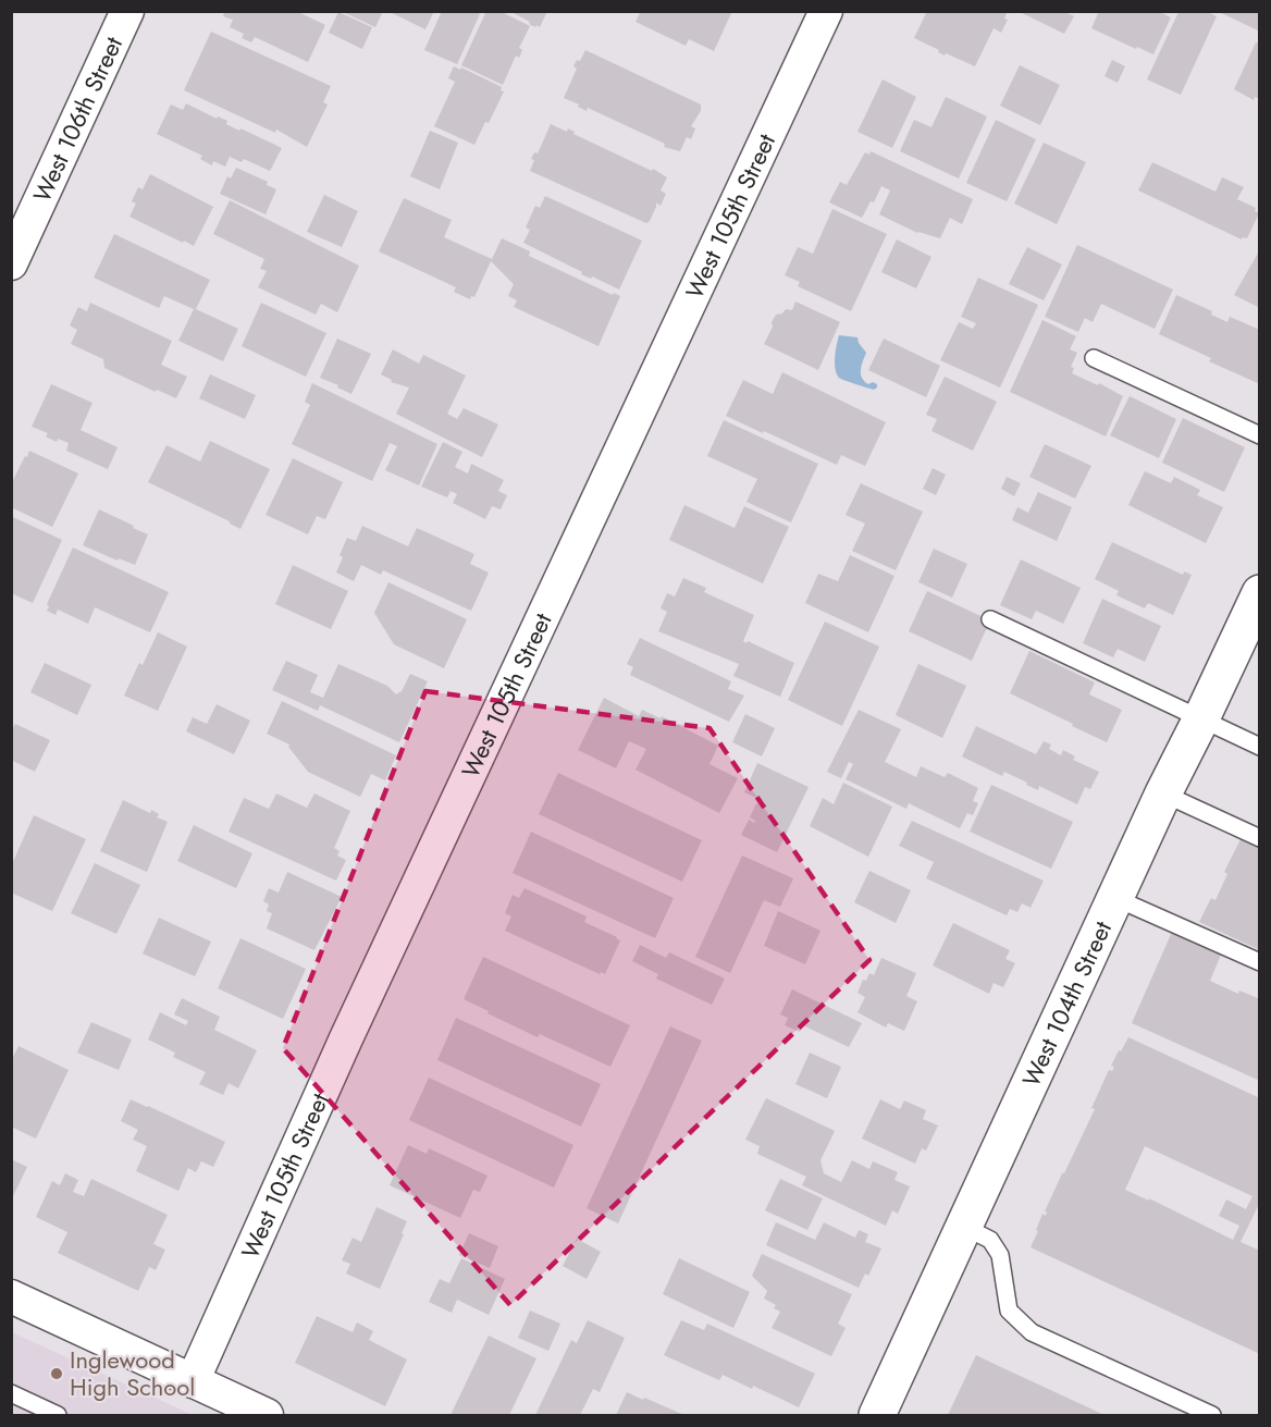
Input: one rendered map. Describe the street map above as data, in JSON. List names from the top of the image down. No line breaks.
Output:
{"streets":{"street":["West 106th Street","West 105th Street","West 104th Street"]},"places":["Inglewood High School"]}
